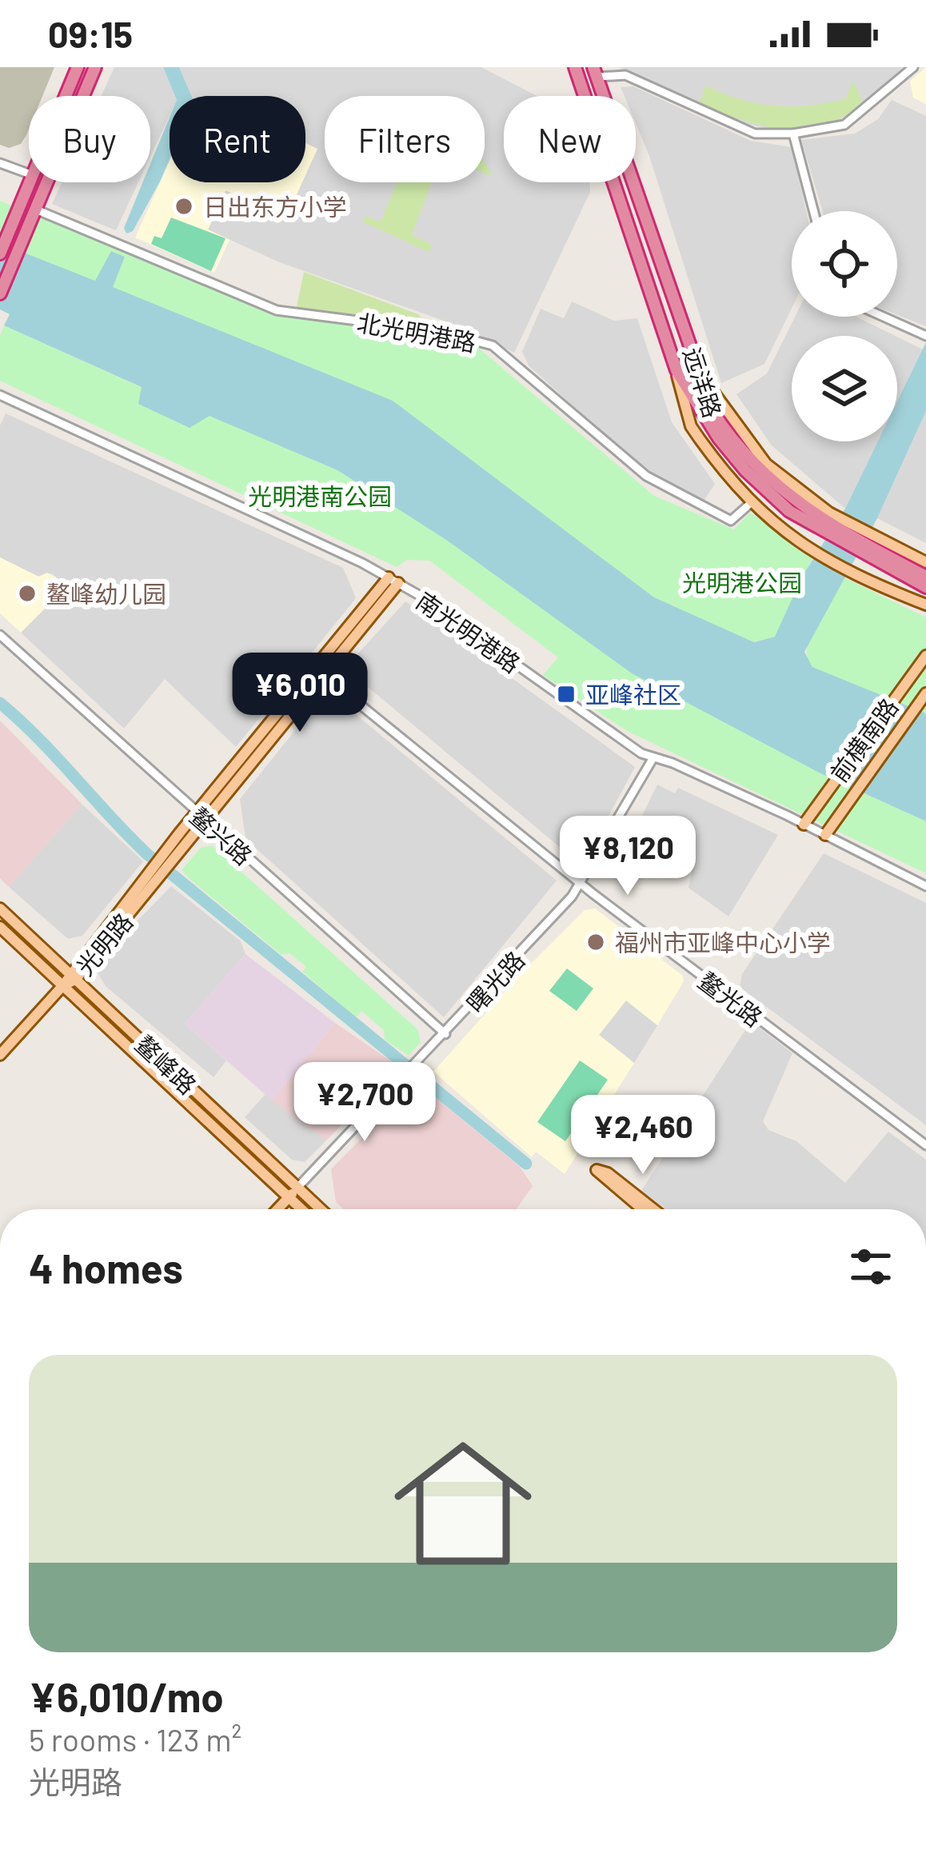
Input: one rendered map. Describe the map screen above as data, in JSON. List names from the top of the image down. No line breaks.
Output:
{"streets":{"highway":["远洋路"],"main road":["前横南路","光明路","曙光路","鳌峰路"],"street":["北光明港路","南光明港路","鳌兴路","鳌光路"]},"crossings":[["北光明港路","远洋路"],["南光明港路","前横南路"],["南光明港路","光明路"],["南光明港路","曙光路"],["鳌兴路","光明路"],["鳌兴路","曙光路"],["光明路","鳌光路"],["光明路","鳌峰路"],["曙光路","鳌光路"],["曙光路","鳌峰路"]],"parks":["光明港南公园","光明港公园"],"places":{"other":["日出东方小学","鳌峰幼儿园","福州市亚峰中心小学"],"transit":["亚峰社区"]},"page":{"status":"09:15","chip":["Buy","Rent","Filters","New"],"price":["¥6,010","¥8,120","¥2,700","¥2,460"],"heading":"4 homes","list":[{"name":"¥6,010/mo","note":"5 rooms · 123 m² · 光明路"}]}}
